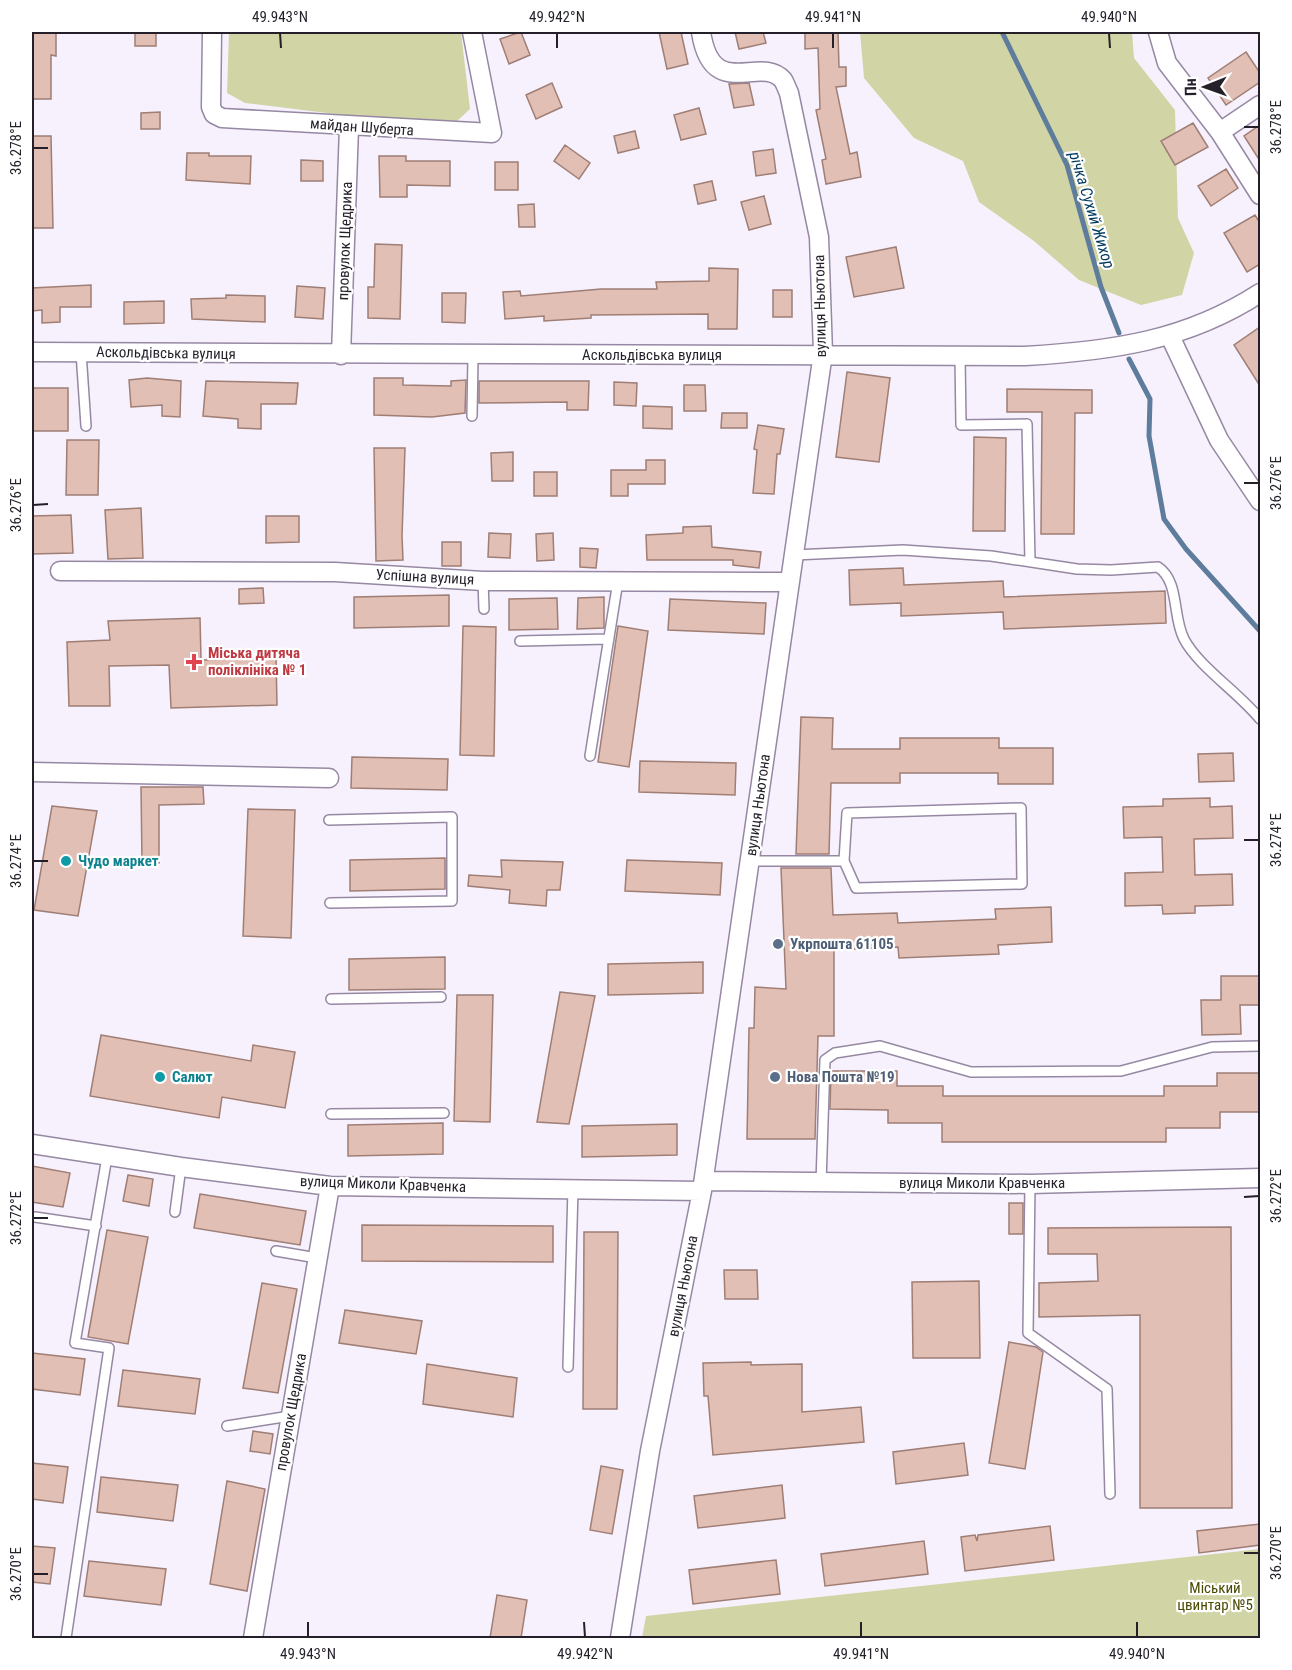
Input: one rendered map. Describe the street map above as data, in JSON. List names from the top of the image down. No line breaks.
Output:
{"streets":{"street":["майдан Шуберта","провулок Щедрика","вулиця Ньютона","Аскольдівська вулиця","Успішна вулиця","вулиця Миколи Кравченка"]},"crossings":[["майдан Шуберта","провулок Щедрика"],["провулок Щедрика","Аскольдівська вулиця"],["провулок Щедрика","вулиця Миколи Кравченка"],["вулиця Ньютона","Аскольдівська вулиця"],["вулиця Ньютона","Успішна вулиця"],["вулиця Ньютона","вулиця Миколи Кравченка"]],"water":["річка Сухий Жихор"],"parks":["Міський цвинтар №5"],"places":{"health":["Міська дитяча поліклініка № 1"],"other":["Чудо маркет","Укрпошта 61105","Салют","Нова Пошта №19"]},"north":"left","coordinates":["49.943°N","49.942°N","49.941°N","49.940°N","36.278°E","36.276°E","36.274°E","36.272°E","36.270°E"]}
